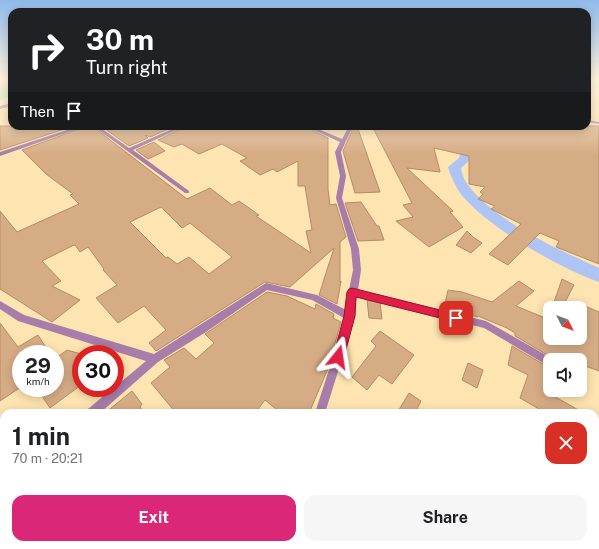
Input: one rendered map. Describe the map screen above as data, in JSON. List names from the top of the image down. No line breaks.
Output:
{"north":"bottom right","page":{"turn":["30 m","Turn right"],"then":"Then","speed":"29 km/h","limit":"30","heading":["1 min","70 m · 20:21"],"buttons":["Exit","Share"]}}
